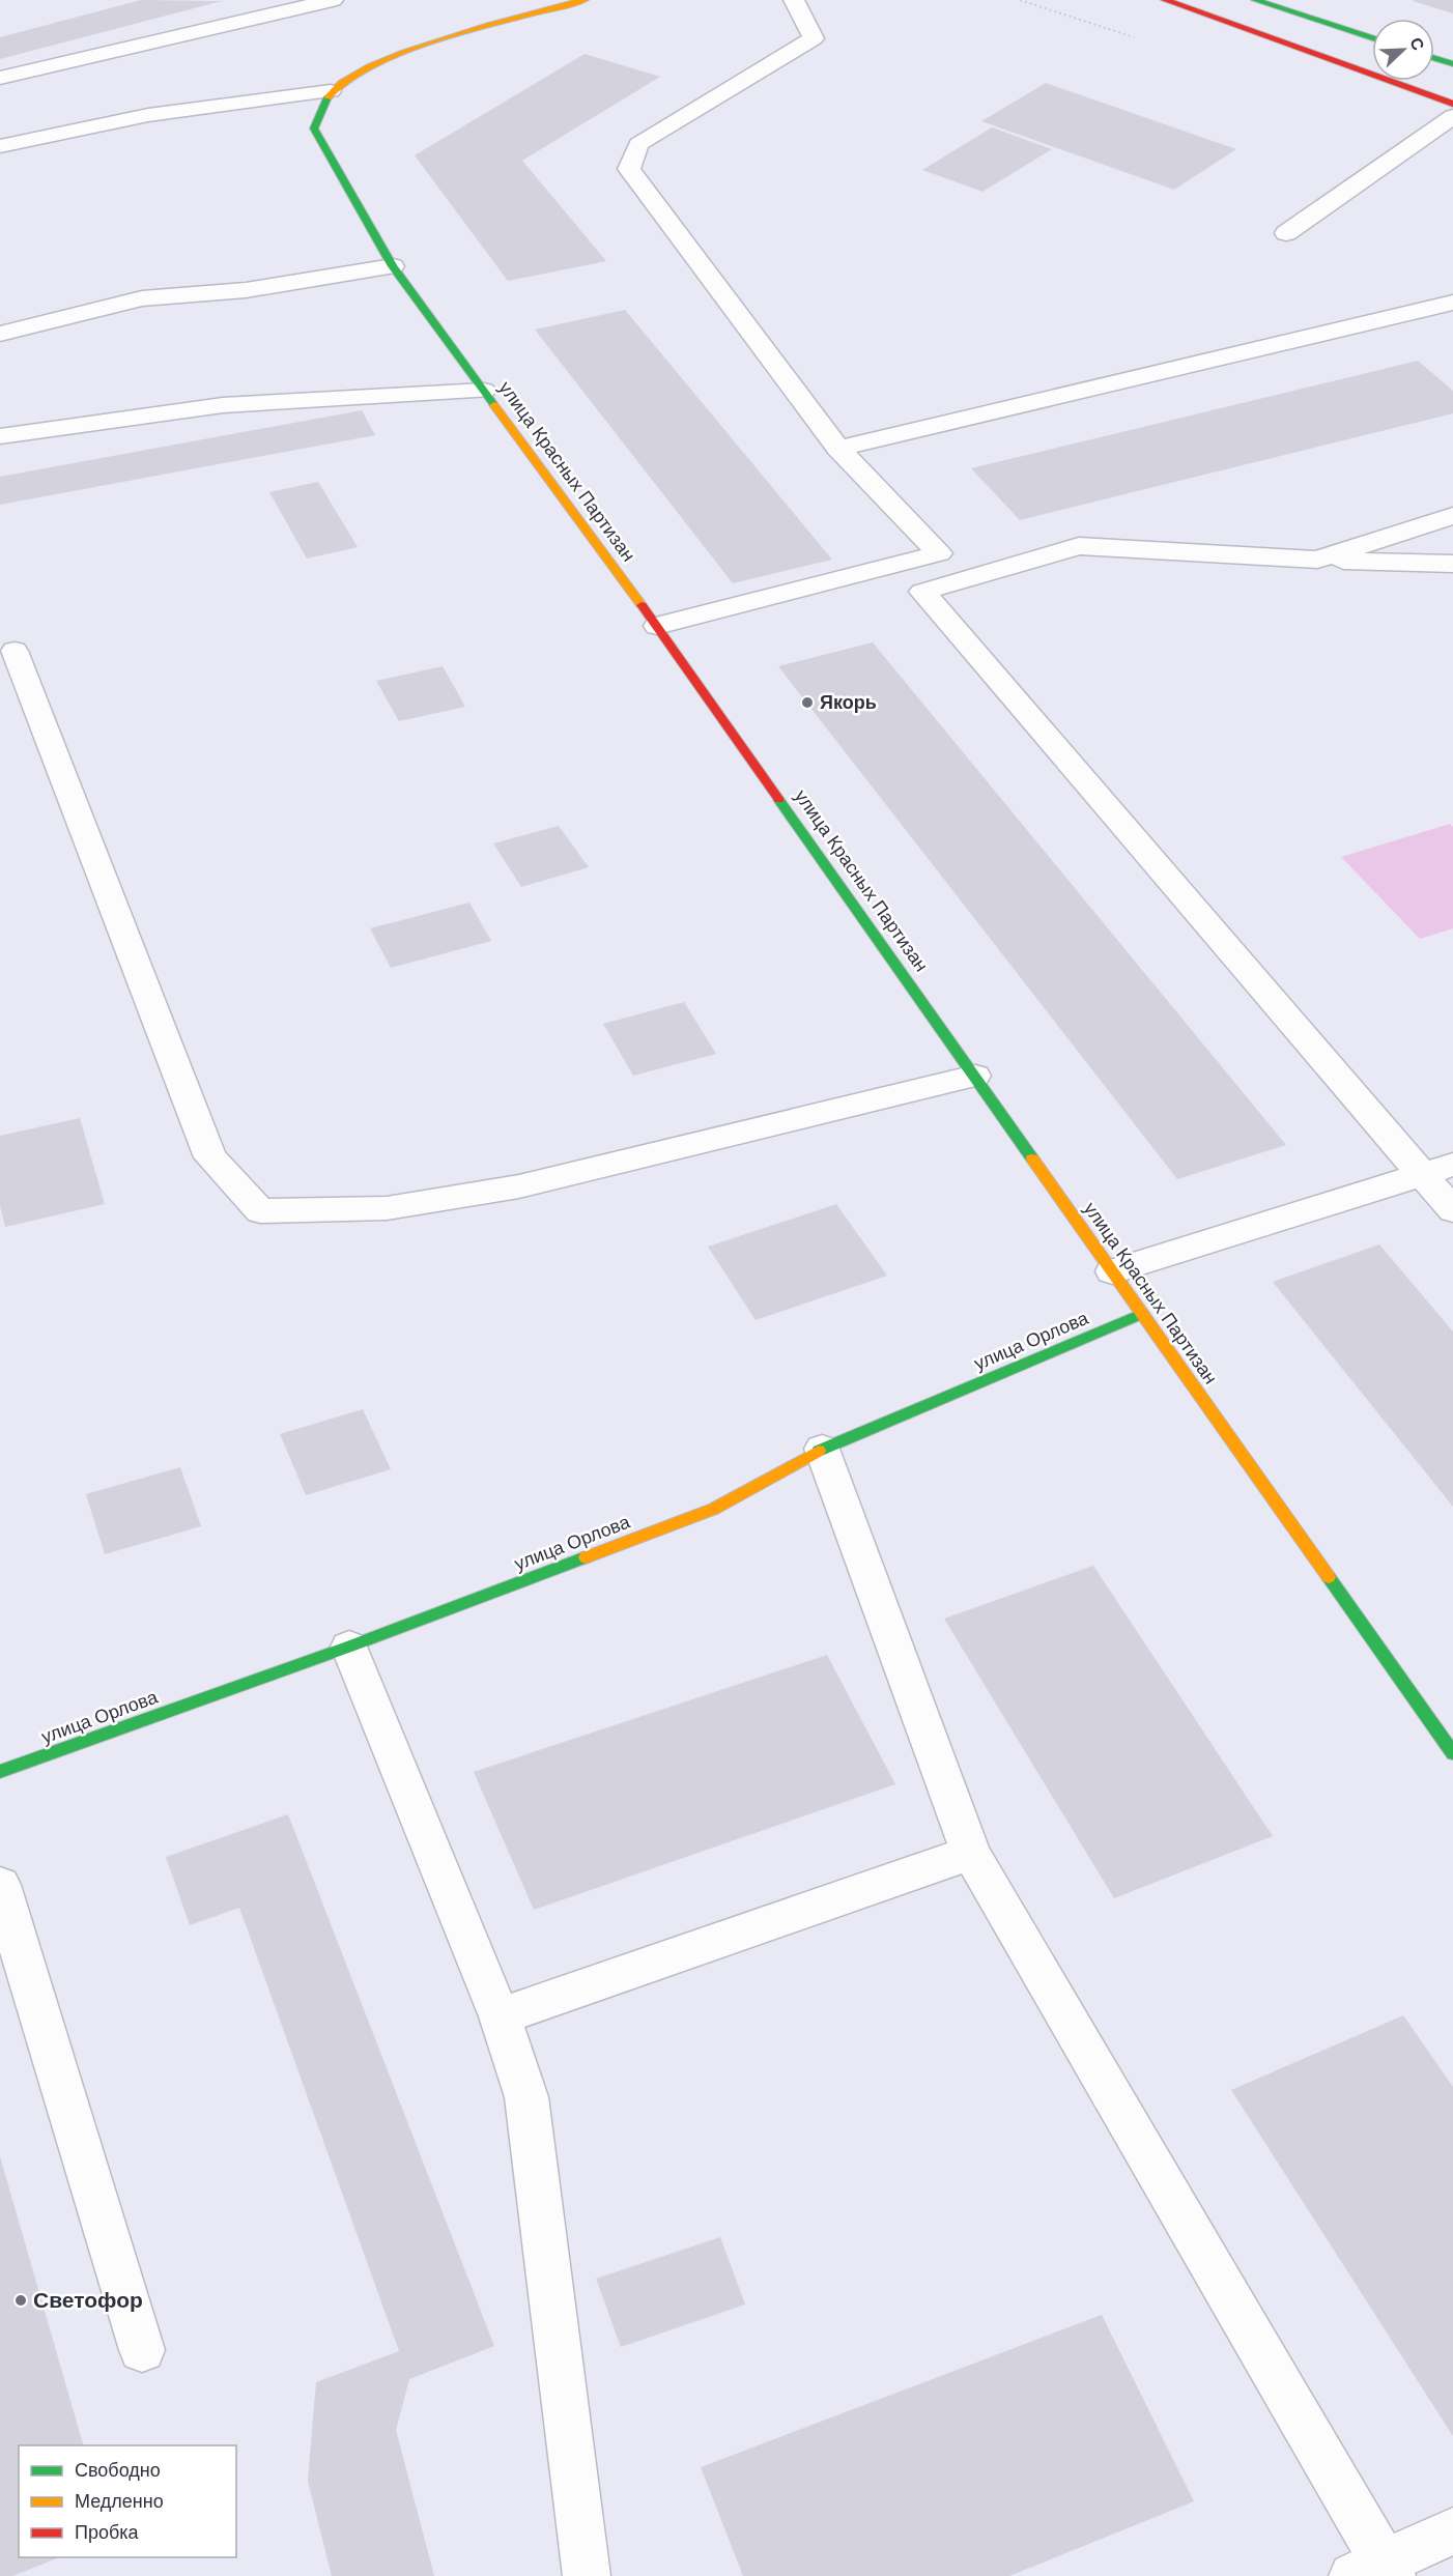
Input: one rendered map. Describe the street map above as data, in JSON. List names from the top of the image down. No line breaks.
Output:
{"streets":{"main road":["улица Красных Партизан","улица Орлова"]},"crossings":[["улица Красных Партизан","улица Орлова"]],"places":["Якорь","Светофор"],"legend":["Свободно","Медленно","Пробка"],"north":"top right"}
